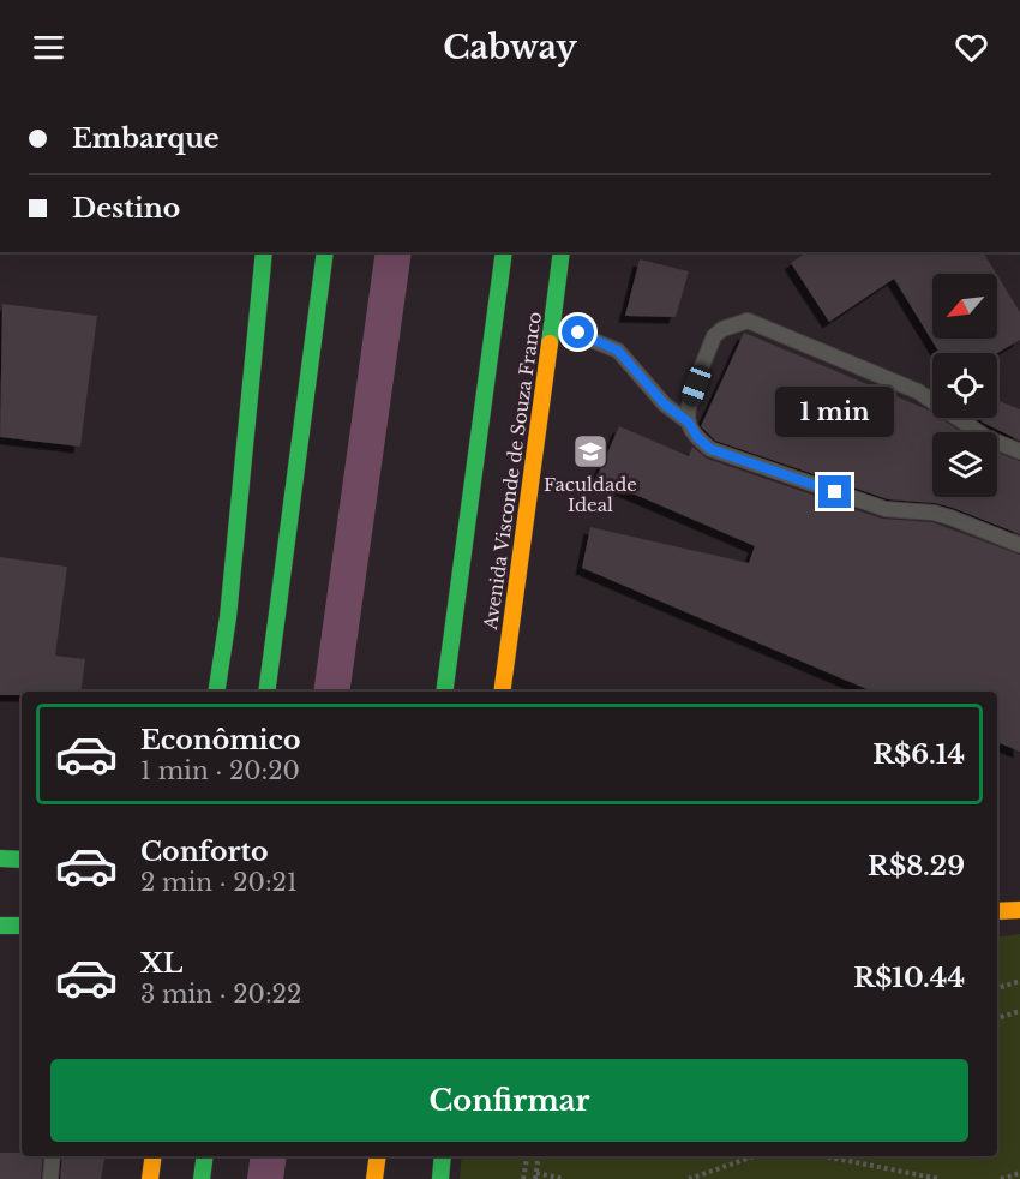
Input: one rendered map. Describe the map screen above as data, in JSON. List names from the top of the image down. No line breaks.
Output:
{"streets":{"main road":["Avenida Visconde de Souza Franco"]},"places":{"school or university":["Faculdade Ideal"]},"north":"bottom left","page":{"header":"Cabway","banner":["Embarque","Destino"],"bubble":"1 min","list":[{"name":"Econômico","note":"1 min · 20:20","value":"R$6.14"},{"name":"Conforto","note":"2 min · 20:21","value":"R$8.29"},{"name":"XL","note":"3 min · 20:22","value":"R$10.44"}],"buttons":"Confirmar"}}
